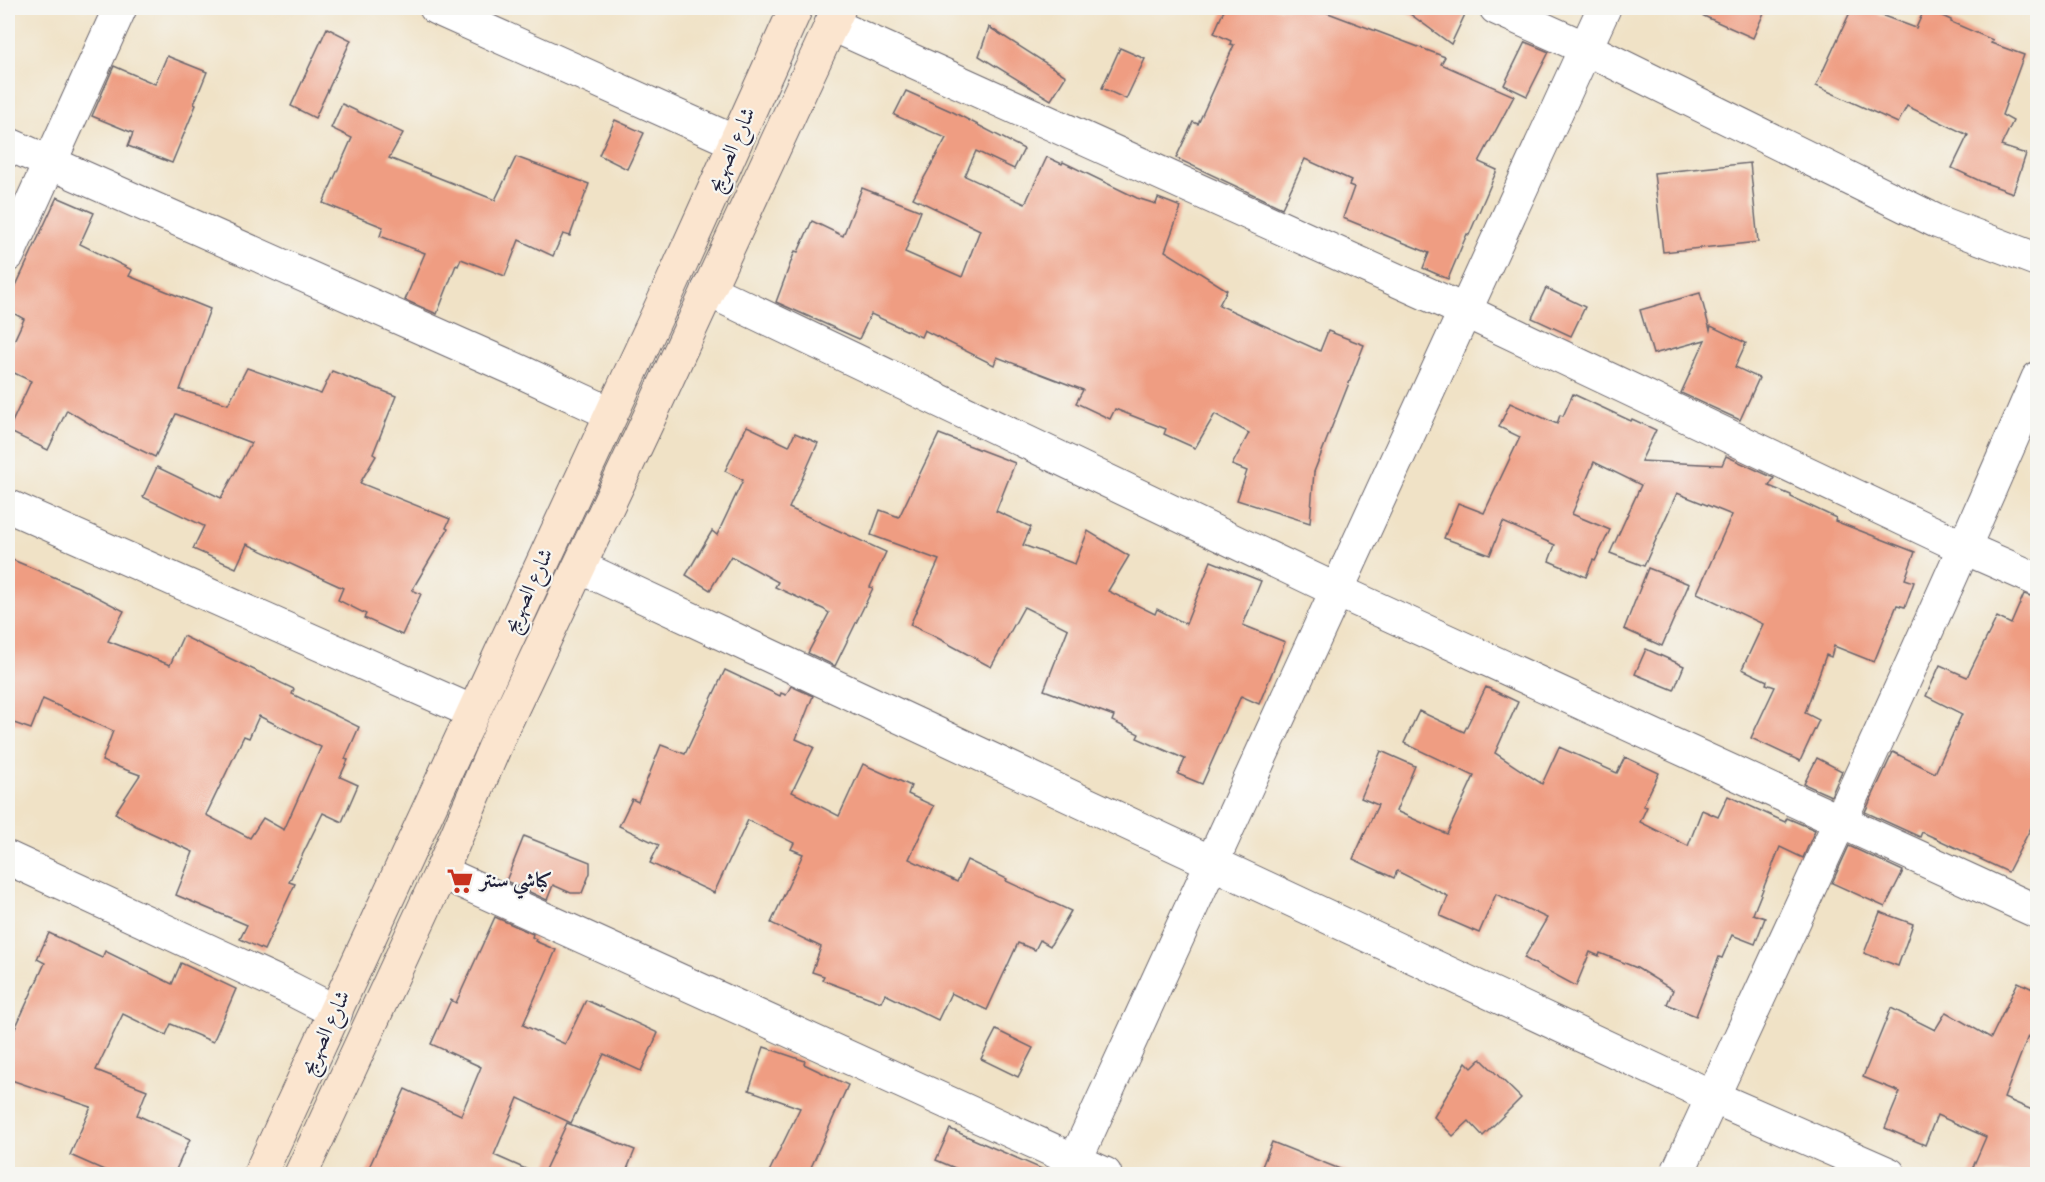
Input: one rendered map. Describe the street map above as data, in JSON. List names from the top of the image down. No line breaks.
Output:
{"streets":{"main road":["شارع الصهريج"]},"places":{"supermarket":["كباشي سنتر"]}}
